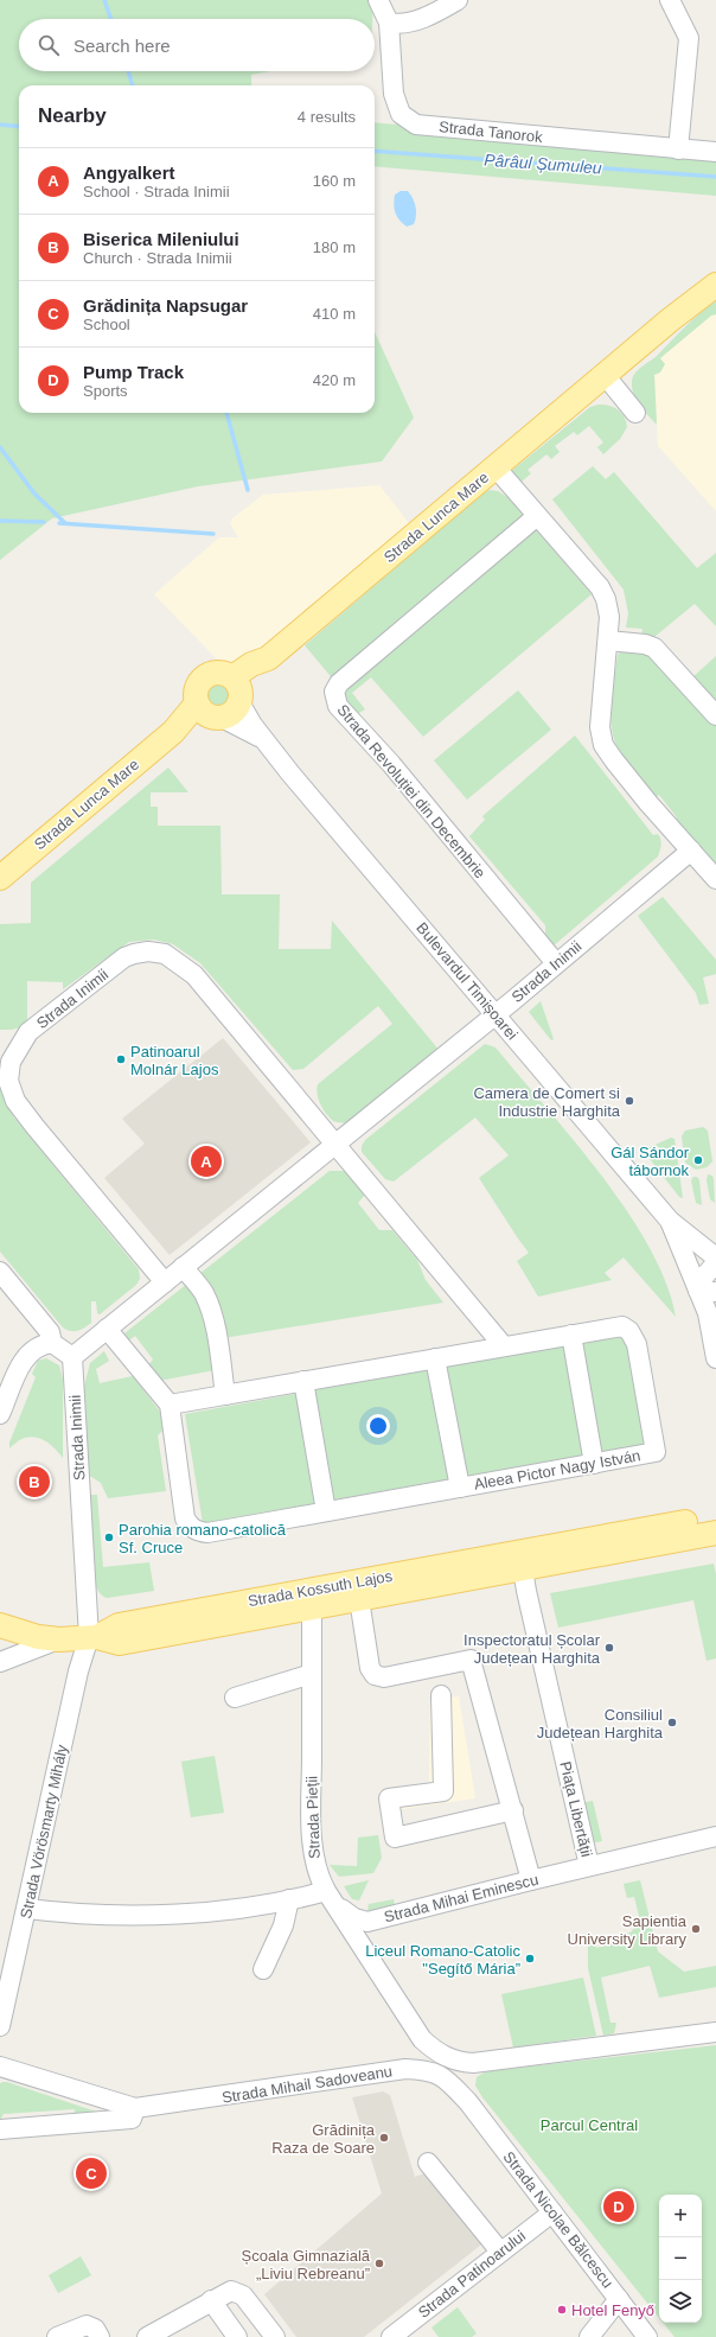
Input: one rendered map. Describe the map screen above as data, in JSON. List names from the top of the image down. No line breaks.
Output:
{"streets":{"main road":["Strada Lunca Mare","Strada Kossuth Lajos"],"street":["Strada Tanorok","Strada Revoluției din Decembrie","Strada Inimii","Bulevardul Timișoarei","Aleea Pictor Nagy István","Piața Libertății","Strada Pieții","Strada Vörösmarty Mihály","Strada Mihai Eminescu","Strada Mihail Sadoveanu","Strada Nicolae Bălcescu","Strada Patinoarului"]},"crossings":[["Strada Lunca Mare","Bulevardul Timișoarei"],["Strada Revoluției din Decembrie","Strada Inimii"],["Strada Inimii","Bulevardul Timișoarei"],["Strada Inimii","Strada Kossuth Lajos"],["Strada Inimii","Strada Vörösmarty Mihály"],["Strada Kossuth Lajos","Piața Libertății"],["Strada Kossuth Lajos","Strada Pieții"],["Strada Kossuth Lajos","Strada Vörösmarty Mihály"],["Piața Libertății","Strada Mihai Eminescu"],["Strada Pieții","Strada Mihai Eminescu"],["Strada Mihail Sadoveanu","Strada Nicolae Bălcescu"],["Strada Nicolae Bălcescu","Strada Patinoarului"]],"water":["Pârâul Șumuleu"],"parks":["Parcul Central"],"places":["Patinoarul Molnár Lajos","Camera de Comert si Industrie Harghita","Gál Sándor tábornok","Parohia romano-catolică Sf. Cruce","Inspectoratul Școlar Județean Harghita","Consiliul Județean Harghita","Sapientia University Library","Liceul Romano-Catolic \"Segítő Mária”","Grădinița Raza de Soare","Școala Gimnazială „Liviu Rebreanu”","Hotel Fenyő"],"page":{"search":"Search here","heading":["Nearby","4 results"],"list":[{"mark":"A","name":"Angyalkert","note":"School · Strada Inimii","value":"160 m"},{"mark":"B","name":"Biserica Mileniului","note":"Church · Strada Inimii","value":"180 m"},{"mark":"C","name":"Grădinița Napsugar","note":"School","value":"410 m"},{"mark":"D","name":"Pump Track","note":"Sports","value":"420 m"}],"pins":["A","B","C","D"],"map_buttons":["+","−"]}}
